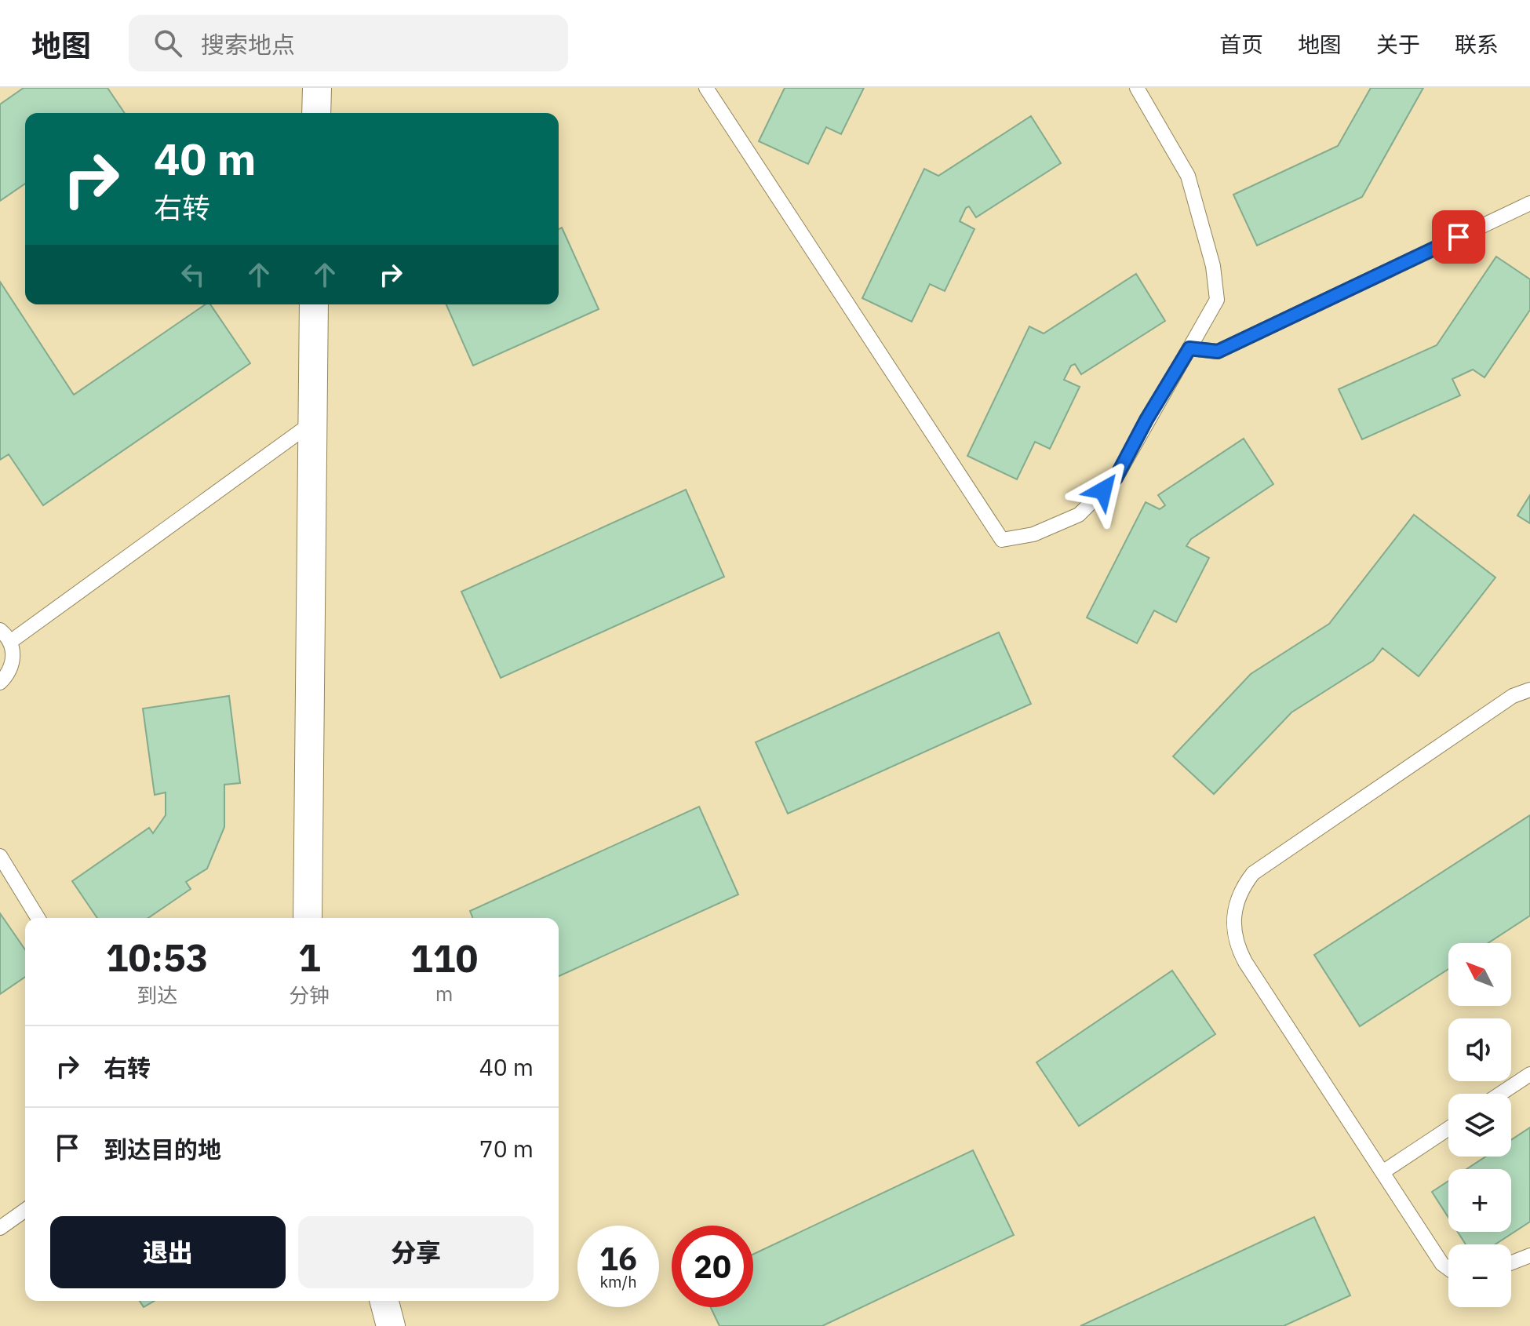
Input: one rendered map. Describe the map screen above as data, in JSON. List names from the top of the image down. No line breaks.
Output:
{"north":"top left","page":{"header":"地图","search":"搜索地点","nav":["首页","地图","关于","联系"],"turn":["40 m","右转"],"eta":["10:53","到达","1","分钟","110","m"],"map_buttons":["+","−"],"list":[{"name":"右转","value":"40 m"},{"name":"到达目的地","value":"70 m"}],"buttons":["退出","分享"],"speed":"16 km/h","limit":"20"}}
